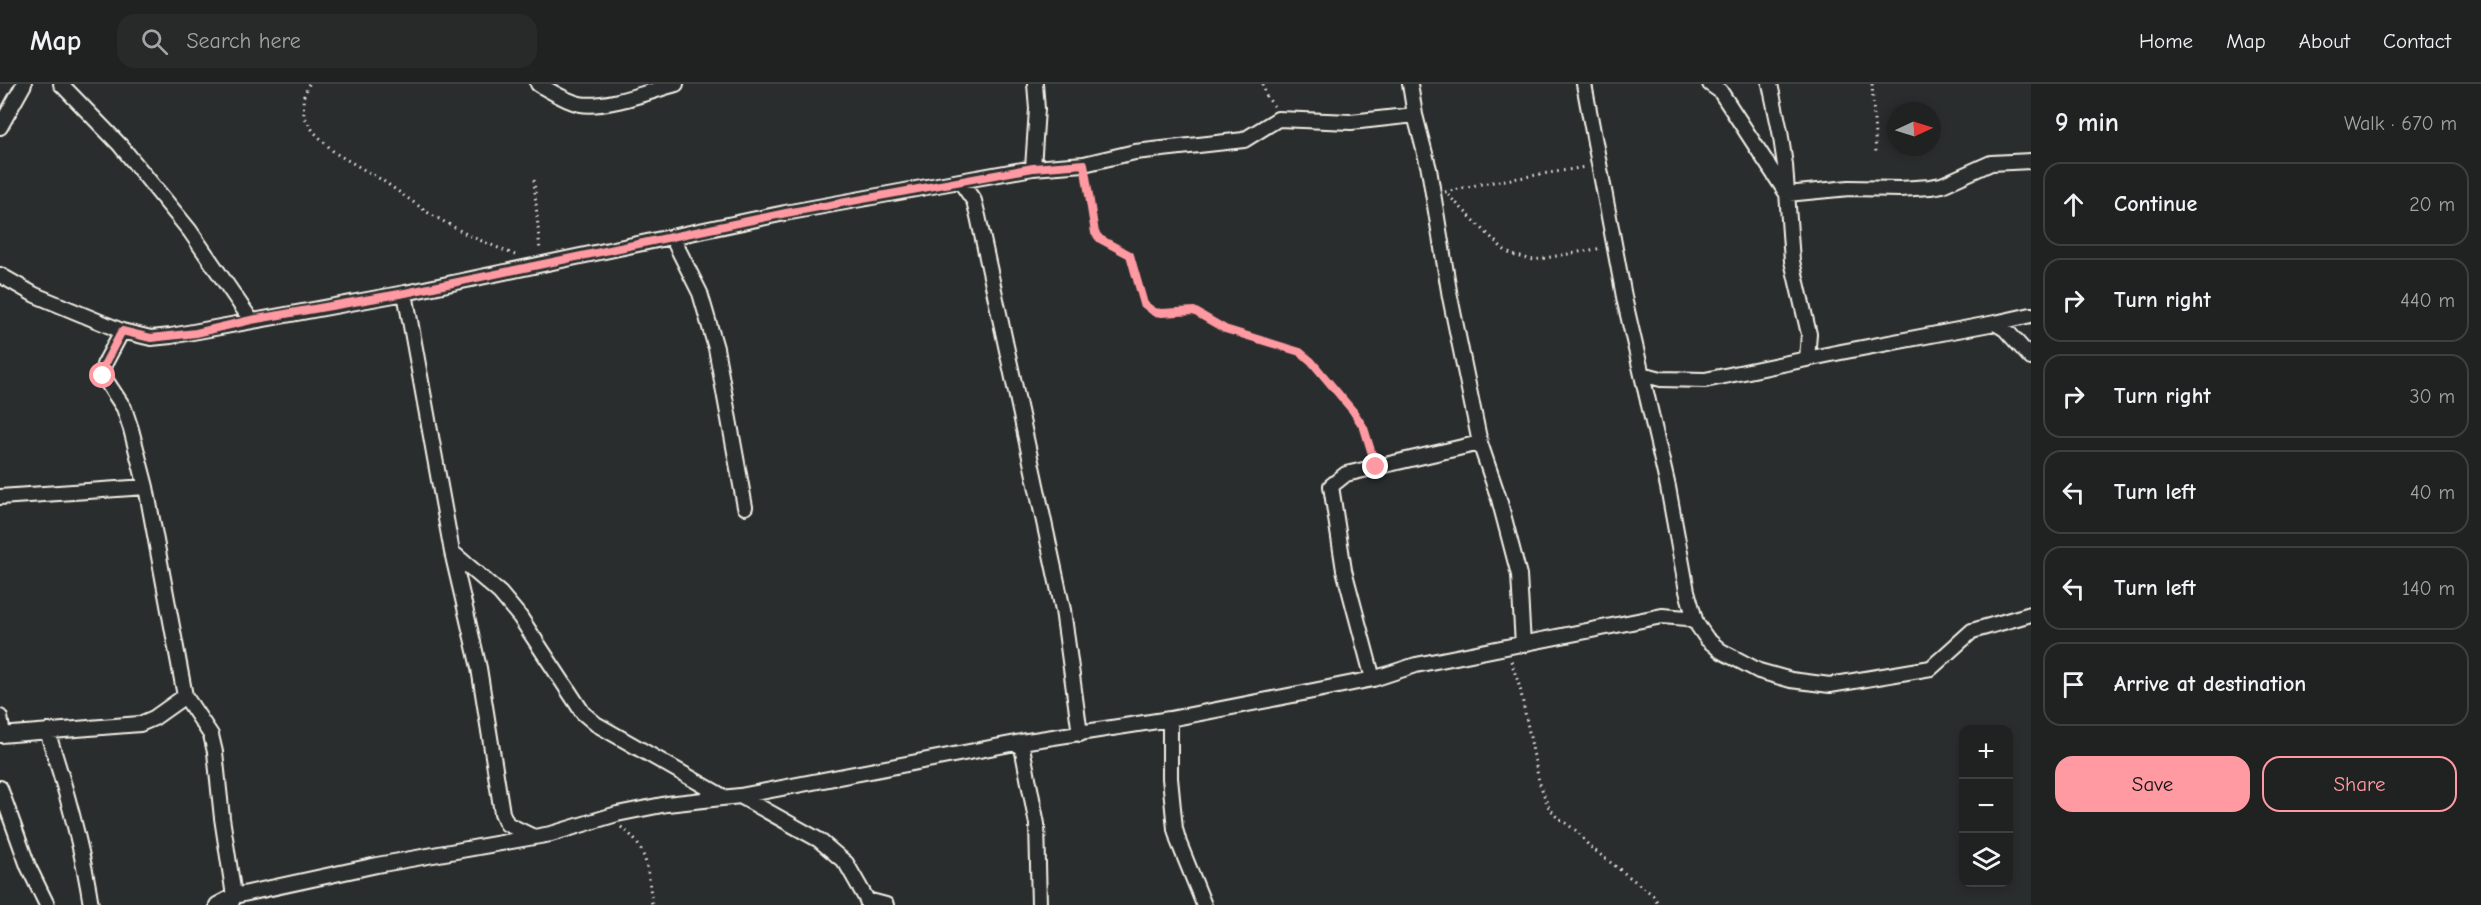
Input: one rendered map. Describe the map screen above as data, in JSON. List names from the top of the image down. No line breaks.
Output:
{"north":"right","page":{"header":"Map","search":"Search here","nav":["Home","Map","About","Contact"],"heading":["9 min","Walk · 670 m"],"list":[["Continue","20 m"],["Turn right","440 m"],["Turn right","30 m"],["Turn left","40 m"],["Turn left","140 m"],"Arrive at destination"],"map_buttons":["+","−"],"buttons":["Save","Share"]}}
